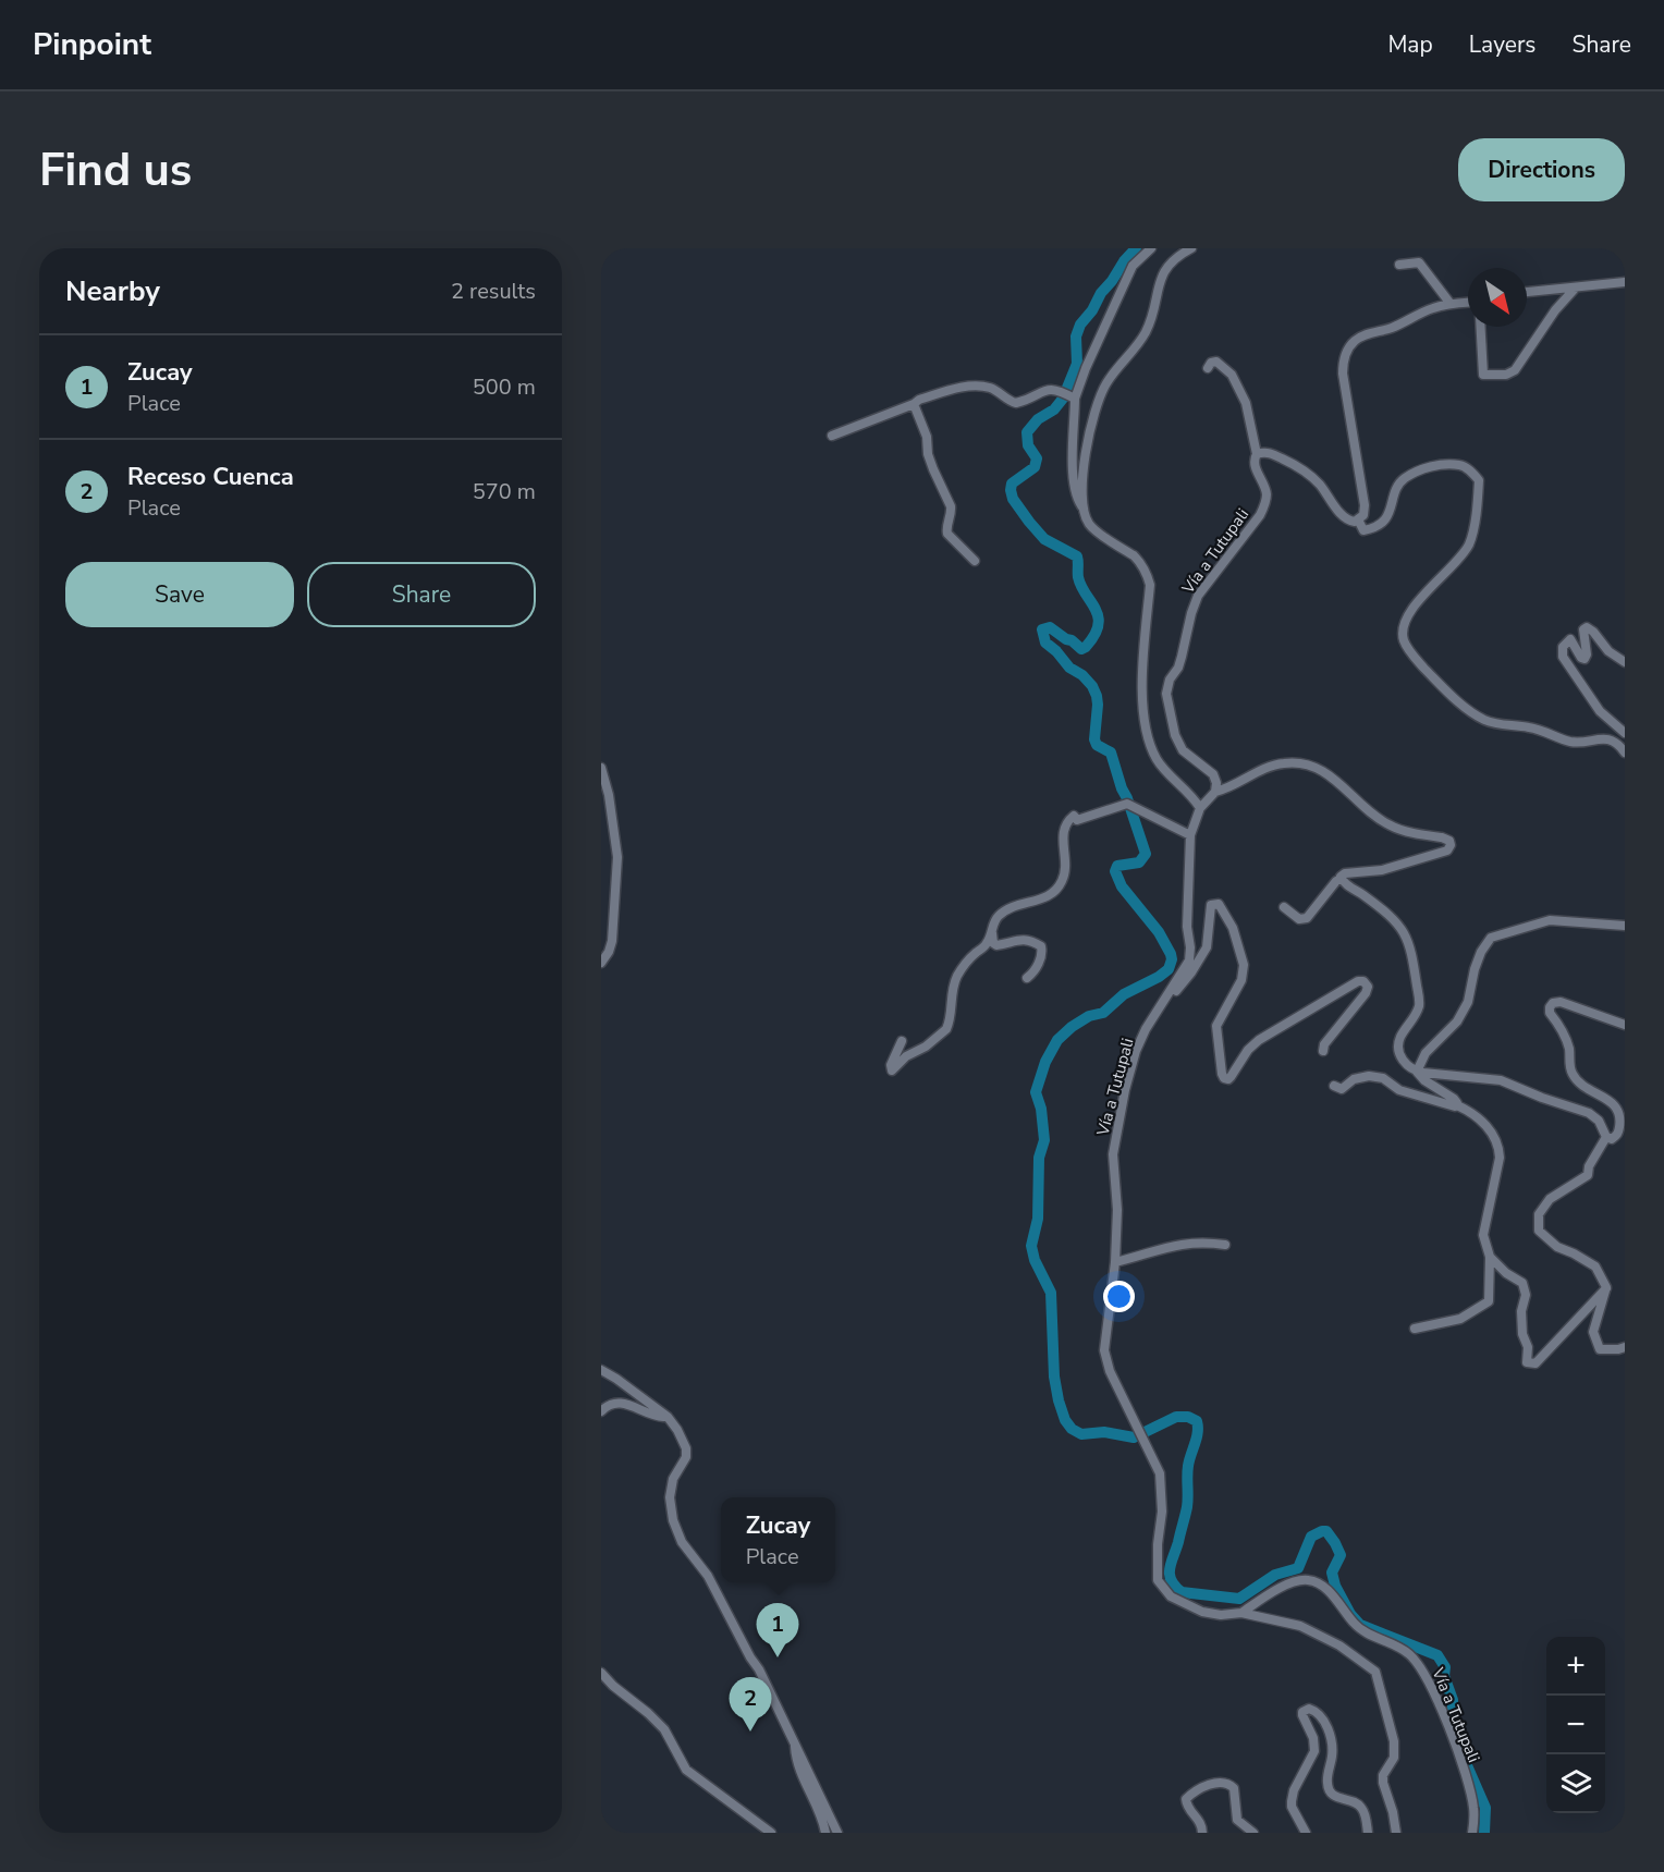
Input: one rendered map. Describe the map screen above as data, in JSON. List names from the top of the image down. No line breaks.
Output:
{"streets":{"street":["Vía a Tutupali"]},"north":"bottom right","page":{"header":"Pinpoint","nav":["Map","Layers","Share"],"buttons":["Directions",["Save","Share"]],"title":"Find us","heading":["Nearby","2 results"],"list":[{"mark":"1","name":"Zucay","note":"Place","value":"500 m"},{"mark":"2","name":"Receso Cuenca","note":"Place","value":"570 m"}],"popup":["Zucay","Place"],"pins":["1","2"],"map_buttons":["+","−"]}}
